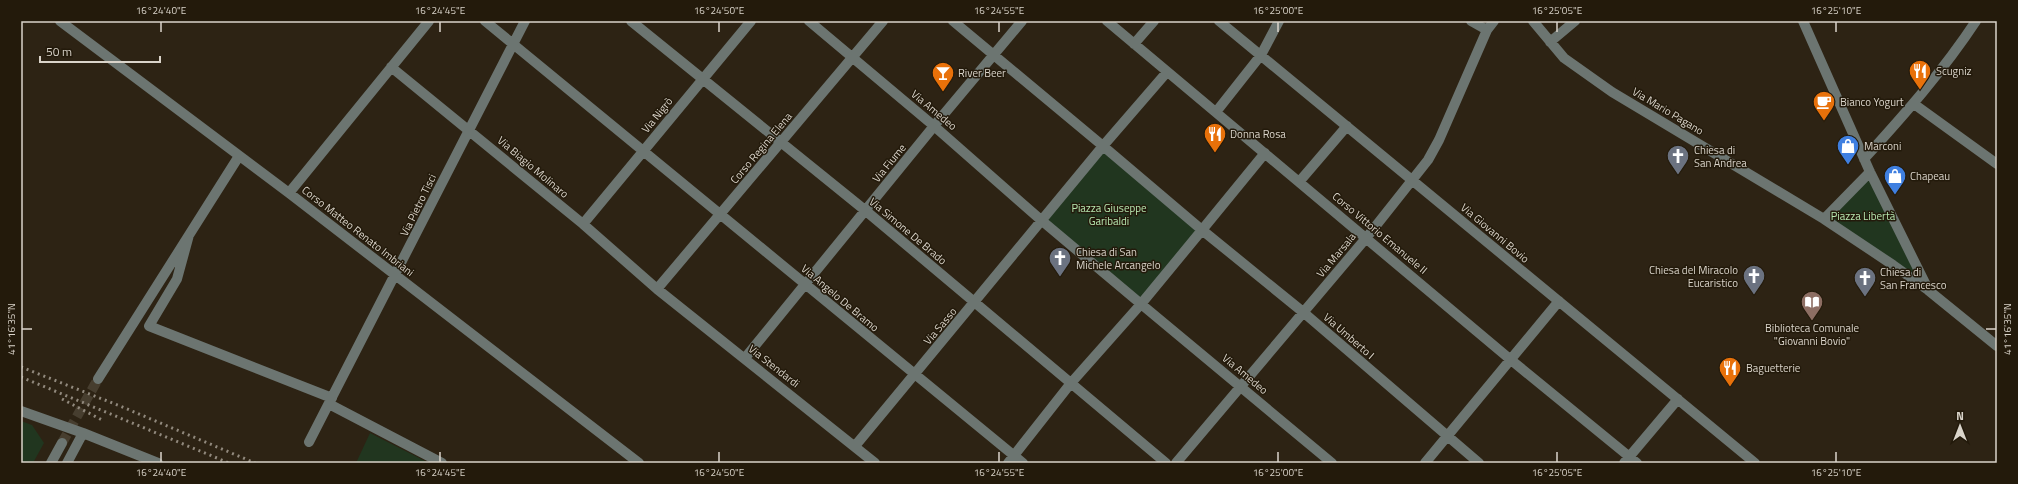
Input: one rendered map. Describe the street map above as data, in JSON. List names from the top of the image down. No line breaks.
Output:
{"streets":{"street":["Via Amedeo","Via Mario Pagano","Via Nigrò","Corso Regina Elena","Via Fiume","Via Biagio Molinaro","Via Pietro Tisci","Corso Matteo Renato Imbriani","Via Simone De Brado","Corso Vittorio Emanuele II","Via Giovanni Bovio","Via Marsala","Via Angelo De Bramo","Via Sasso","Via Umberto I","Via Stendardi"]},"crossings":[["Via Amedeo","Corso Regina Elena"],["Via Amedeo","Via Fiume"],["Via Amedeo","Via Marsala"],["Via Amedeo","Via Sasso"],["Via Nigrò","Via Biagio Molinaro"],["Via Nigrò","Via Simone De Brado"],["Via Nigrò","Via Angelo De Bramo"],["Corso Regina Elena","Via Biagio Molinaro"],["Corso Regina Elena","Via Simone De Brado"],["Corso Regina Elena","Via Angelo De Bramo"],["Corso Regina Elena","Via Stendardi"],["Via Fiume","Via Simone De Brado"],["Via Fiume","Via Angelo De Bramo"],["Via Fiume","Via Stendardi"],["Via Biagio Molinaro","Via Pietro Tisci"],["Via Biagio Molinaro","Via Stendardi"],["Via Pietro Tisci","Corso Matteo Renato Imbriani"],["Via Pietro Tisci","Via Angelo De Bramo"],["Via Simone De Brado","Via Sasso"],["Corso Vittorio Emanuele II","Via Marsala"],["Via Giovanni Bovio","Via Marsala"],["Via Marsala","Via Umberto I"],["Via Angelo De Bramo","Via Sasso"],["Via Sasso","Via Stendardi"]],"parks":["Piazza Giuseppe Garibaldi","Piazza Libertà"],"places":{"restaurant":["Scugniz","Donna Rosa","Baguetterie"],"bar":["River Beer"],"cafe":["Bianco Yogurt"],"shop":["Marconi","Chapeau"],"church":["Chiesa di San Andrea","Chiesa di San Michele Arcangelo","Chiesa del Miracolo Eucaristico","Chiesa di San Francesco"],"library":["Biblioteca Comunale \"Giovanni Bovio\""]},"scale_bar":"50 m","north":"top","coordinates":["16°24'40\"E","16°24'45\"E","16°24'50\"E","16°24'55\"E","16°25'00\"E","16°25'05\"E","16°25'10\"E","41°16'35\"N"]}
